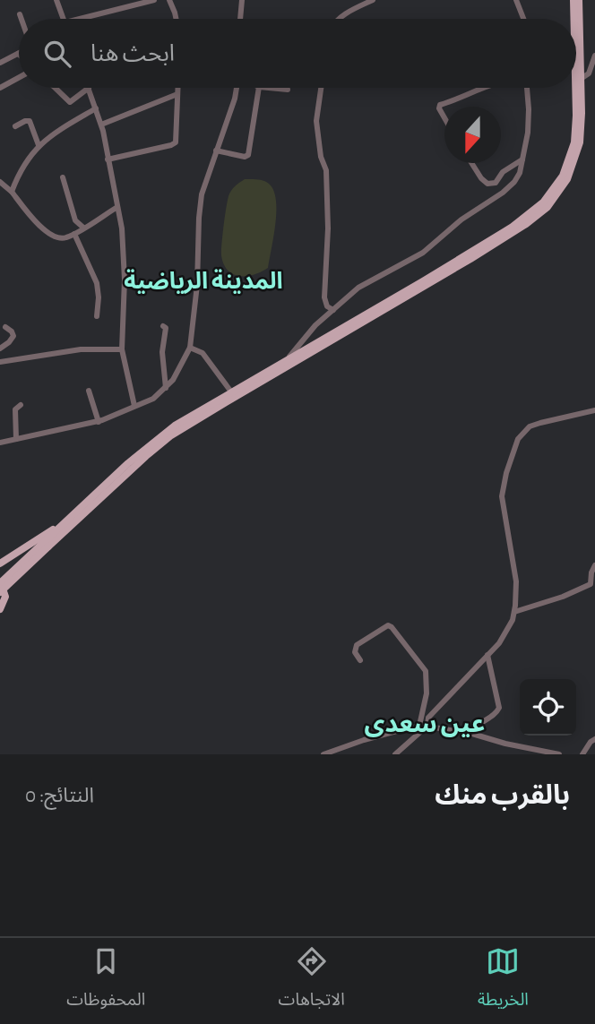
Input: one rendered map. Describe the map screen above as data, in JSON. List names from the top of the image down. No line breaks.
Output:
{"districts":["المدينة الرياضية","عين سعدى"],"north":"bottom","page":{"search":"ابحث هنا","heading":["بالقرب منك","النتائج: 0"],"nav":["الخريطة","الاتجاهات","المحفوظات"]}}
